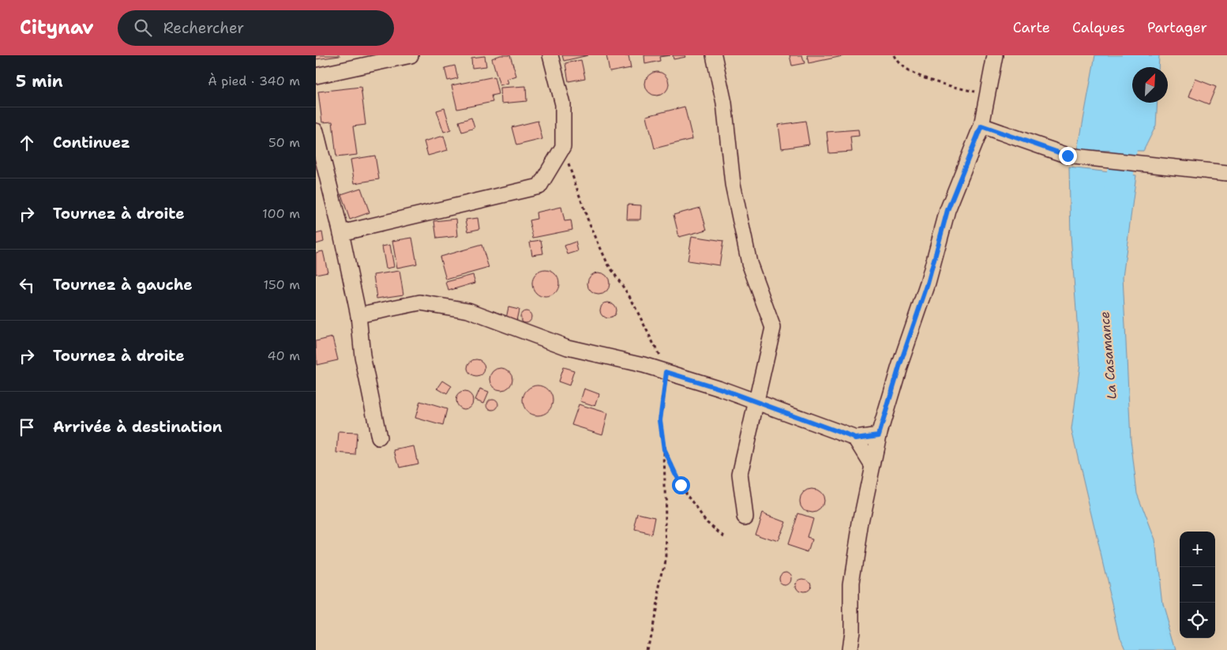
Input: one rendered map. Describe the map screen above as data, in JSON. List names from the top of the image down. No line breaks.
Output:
{"water":["La Casamance"],"north":"top right","page":{"header":"Citynav","search":"Rechercher","nav":["Carte","Calques","Partager"],"heading":["5 min","À pied · 340 m"],"list":[["Continuez","50 m"],["Tournez à droite","100 m"],["Tournez à gauche","150 m"],["Tournez à droite","40 m"],"Arrivée à destination"],"map_buttons":["+","−"]}}
